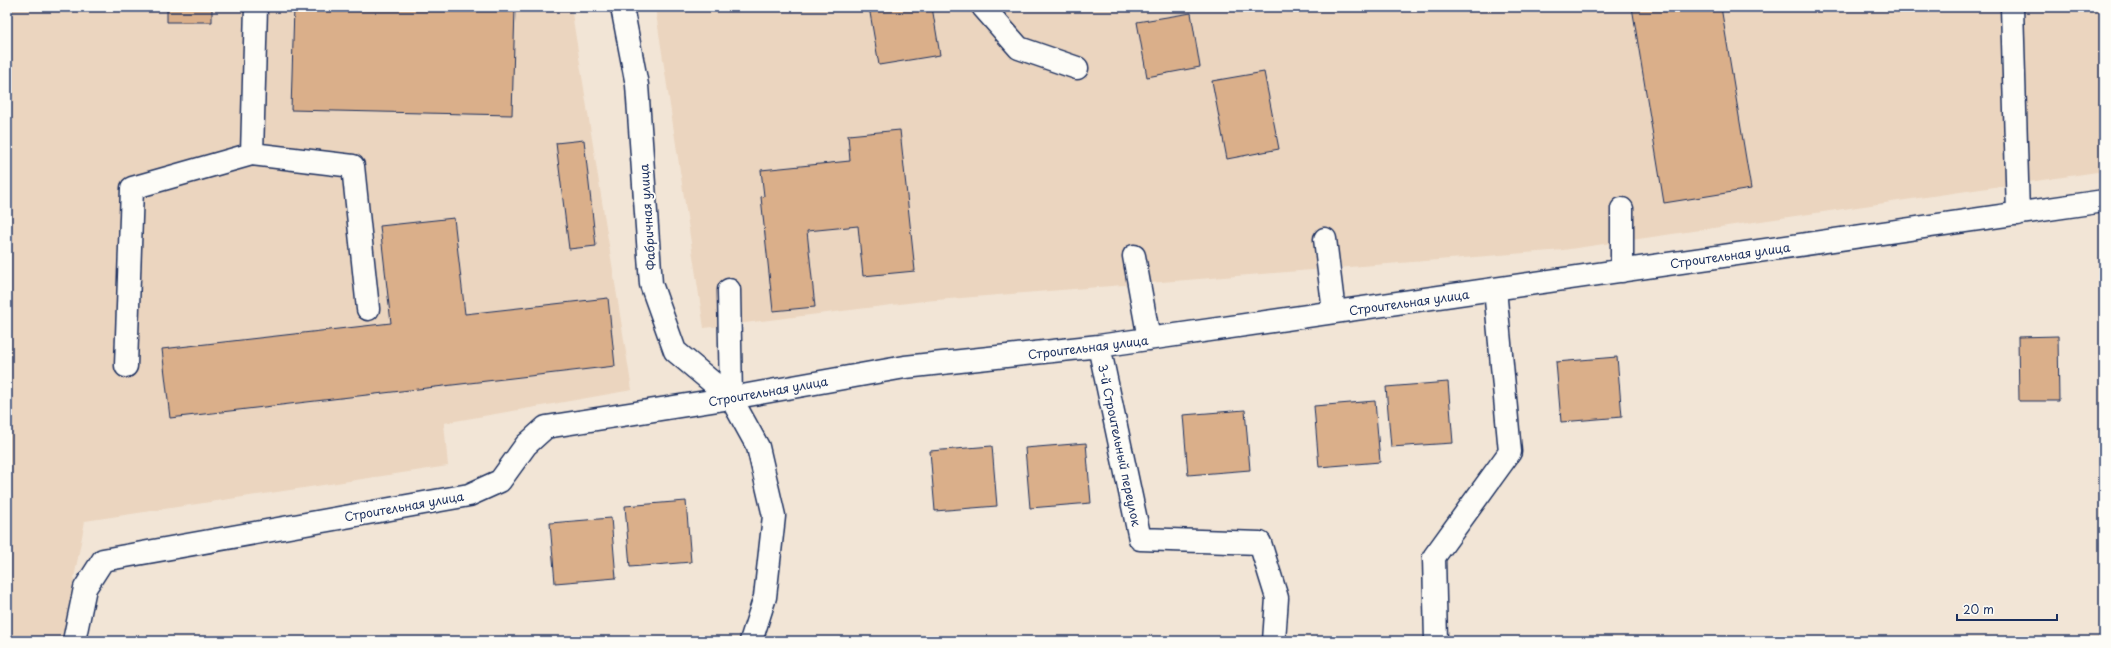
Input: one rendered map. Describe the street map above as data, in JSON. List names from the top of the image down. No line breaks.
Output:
{"streets":{"street":["Фабричная улица","Строительная улица","3-й Строительный переулок"]},"crossings":[["Фабричная улица","Строительная улица"],["Строительная улица","3-й Строительный переулок"]],"scale_bar":"20 m"}
